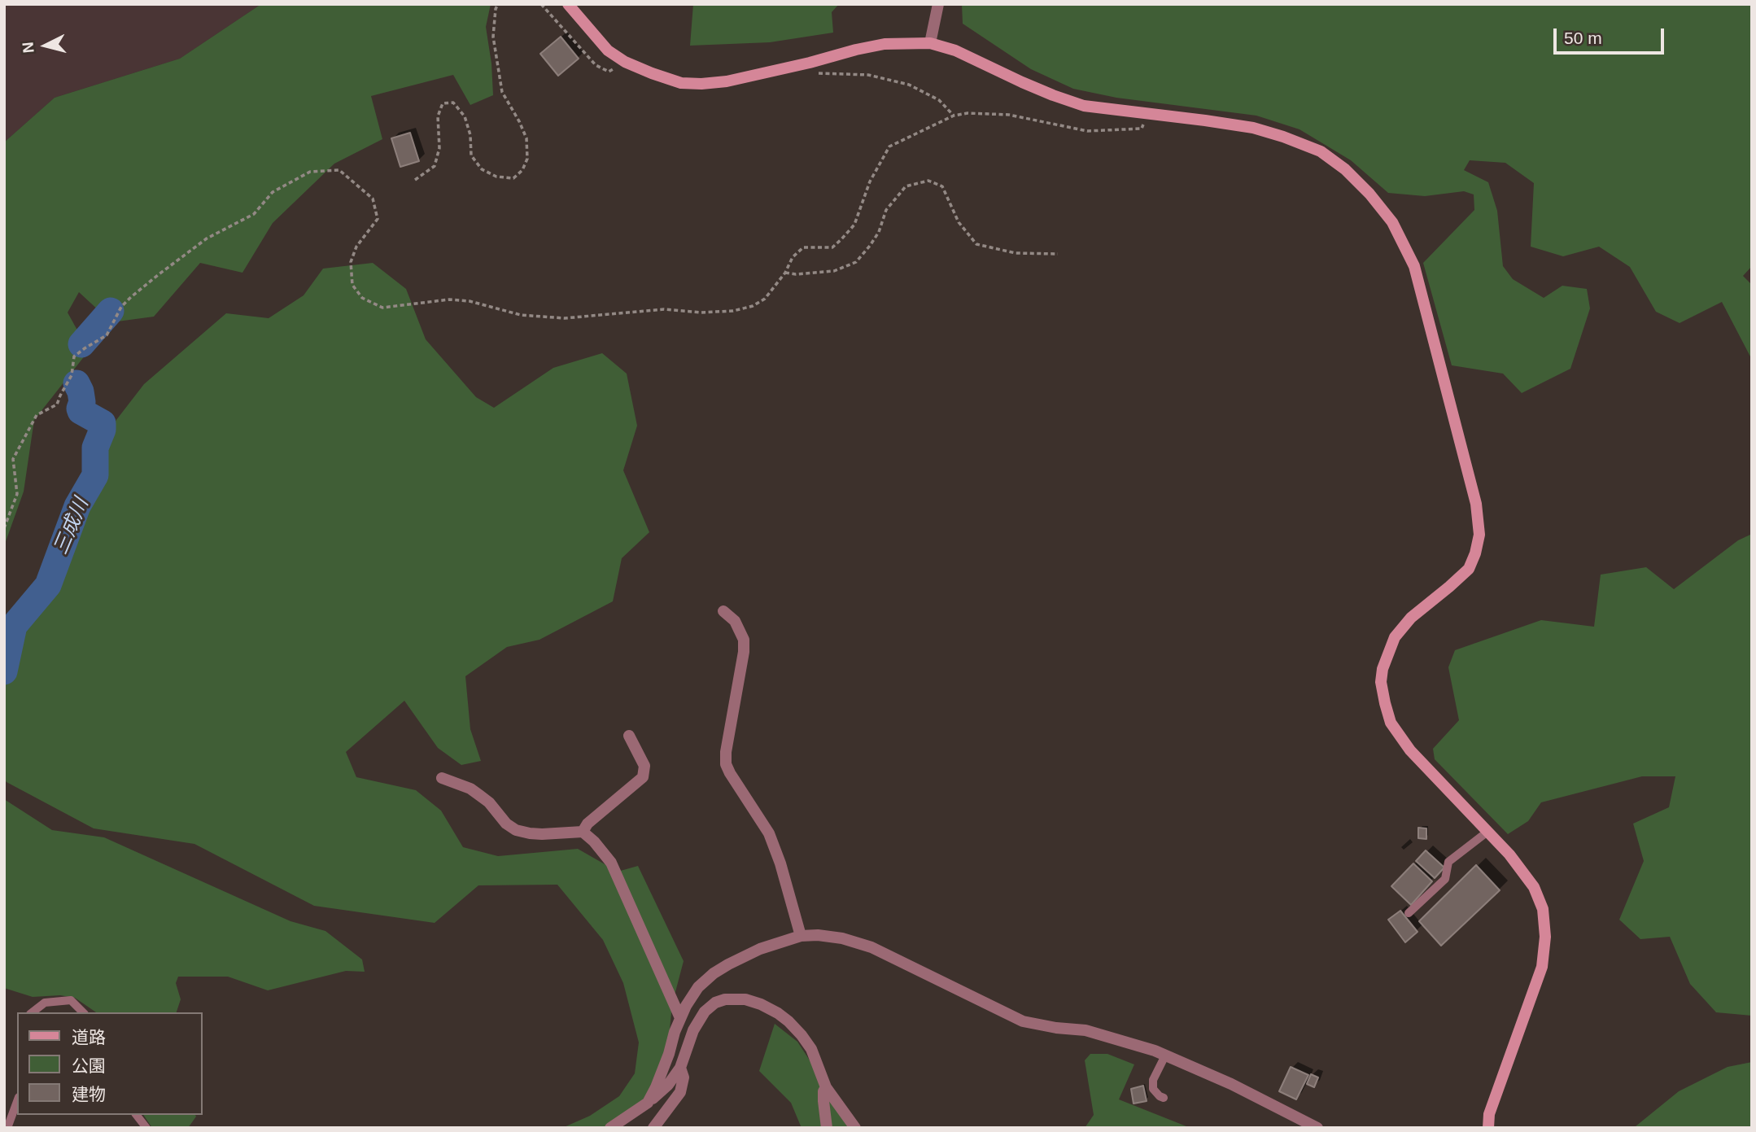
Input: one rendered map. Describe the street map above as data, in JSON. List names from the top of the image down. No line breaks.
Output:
{"water":["三成川"],"legend":["道路","公園","建物"],"scale_bar":"50 m","north":"left"}
